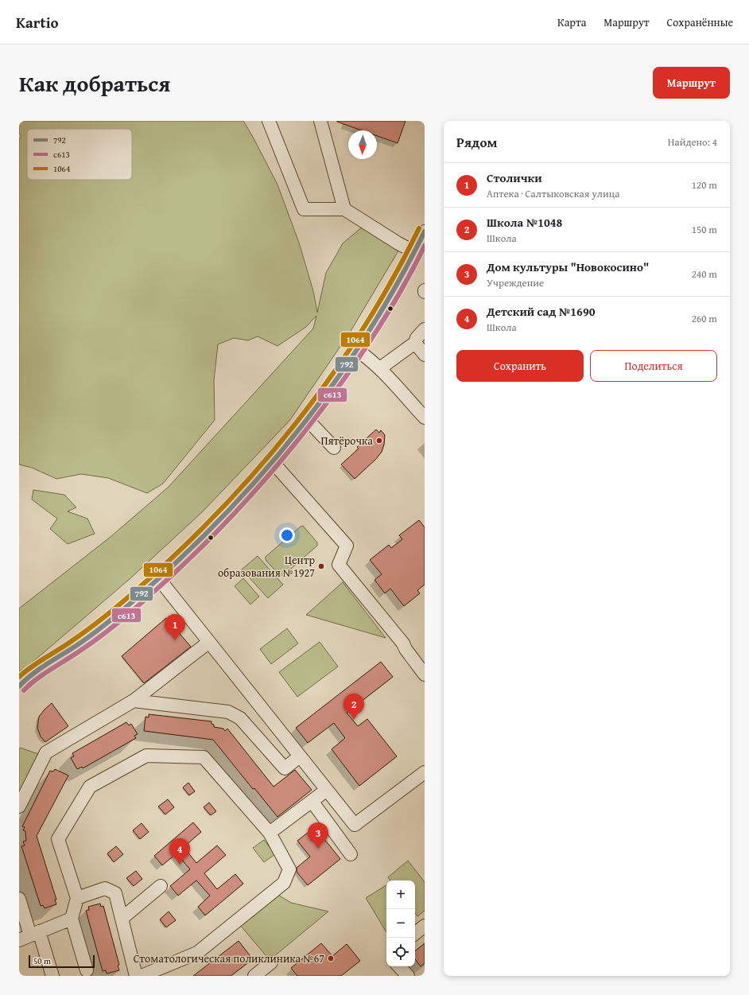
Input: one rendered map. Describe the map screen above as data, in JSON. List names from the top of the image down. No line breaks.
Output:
{"places":["Пятёрочка","Центр образования №1927","Стоматологическая поликлиника №67"],"lines":["transit line 1064","transit line 792","transit line с613"],"legend":["792","с613","1064"],"scale_bar":"50 m","north":"bottom","page":{"header":"Kartio","nav":["Карта","Маршрут","Сохранённые"],"title":"Как добраться","buttons":["Маршрут",["Сохранить","Поделиться"]],"heading":["Рядом","Найдено: 4"],"list":[{"mark":"1","name":"Столички","note":"Аптека · Салтыковская улица","value":"120 m"},{"mark":"2","name":"Школа №1048","note":"Школа","value":"150 m"},{"mark":"3","name":"Дом культуры \"Новокосино\"","note":"Учреждение","value":"240 m"},{"mark":"4","name":"Детский сад №1690","note":"Школа","value":"260 m"}],"pins":["1","2","3","4"],"map_buttons":["+","−"],"scale":"50 m"}}
